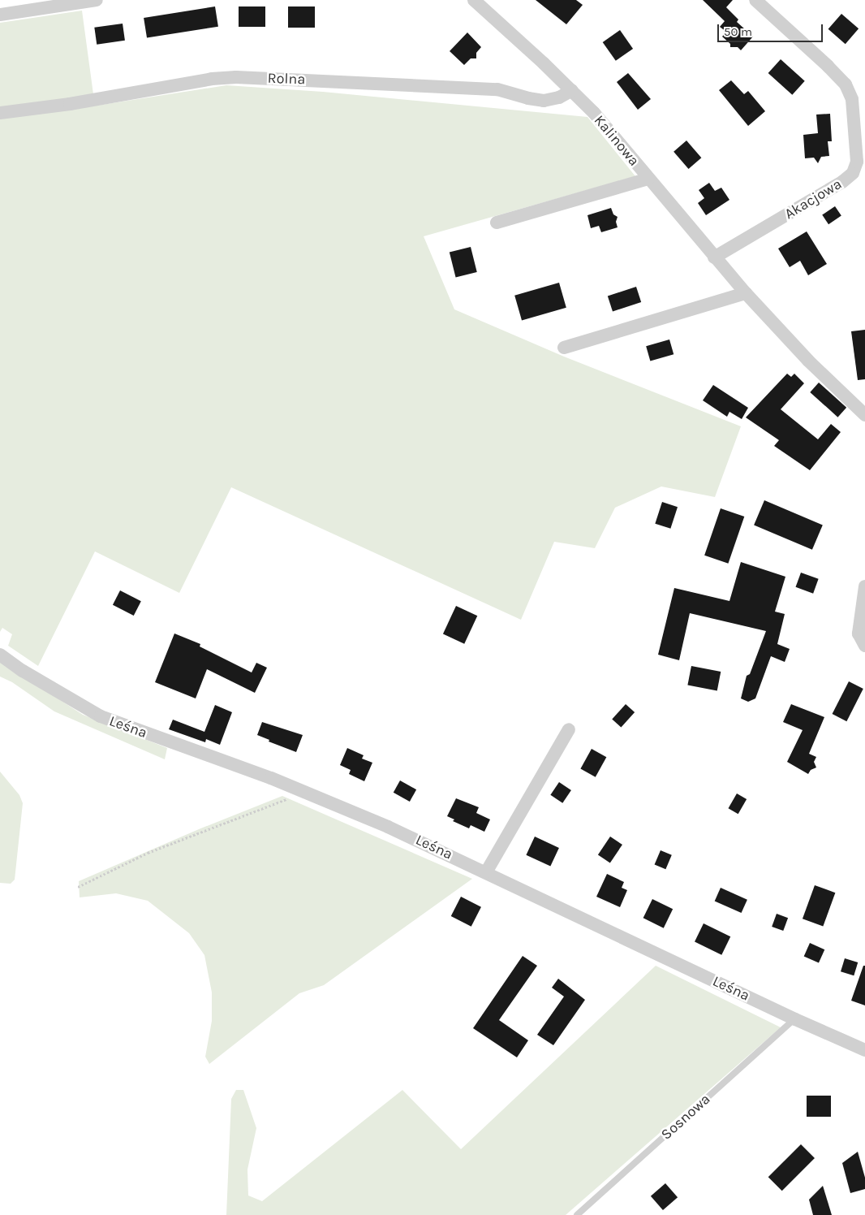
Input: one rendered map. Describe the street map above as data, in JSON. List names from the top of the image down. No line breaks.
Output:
{"streets":{"street":["Rolna","Kalinowa","Akacjowa","Leśna"],"lane":["Sosnowa"]},"crossings":[["Rolna","Kalinowa"],["Kalinowa","Akacjowa"],["Leśna","Sosnowa"]],"scale_bar":"50 m"}
